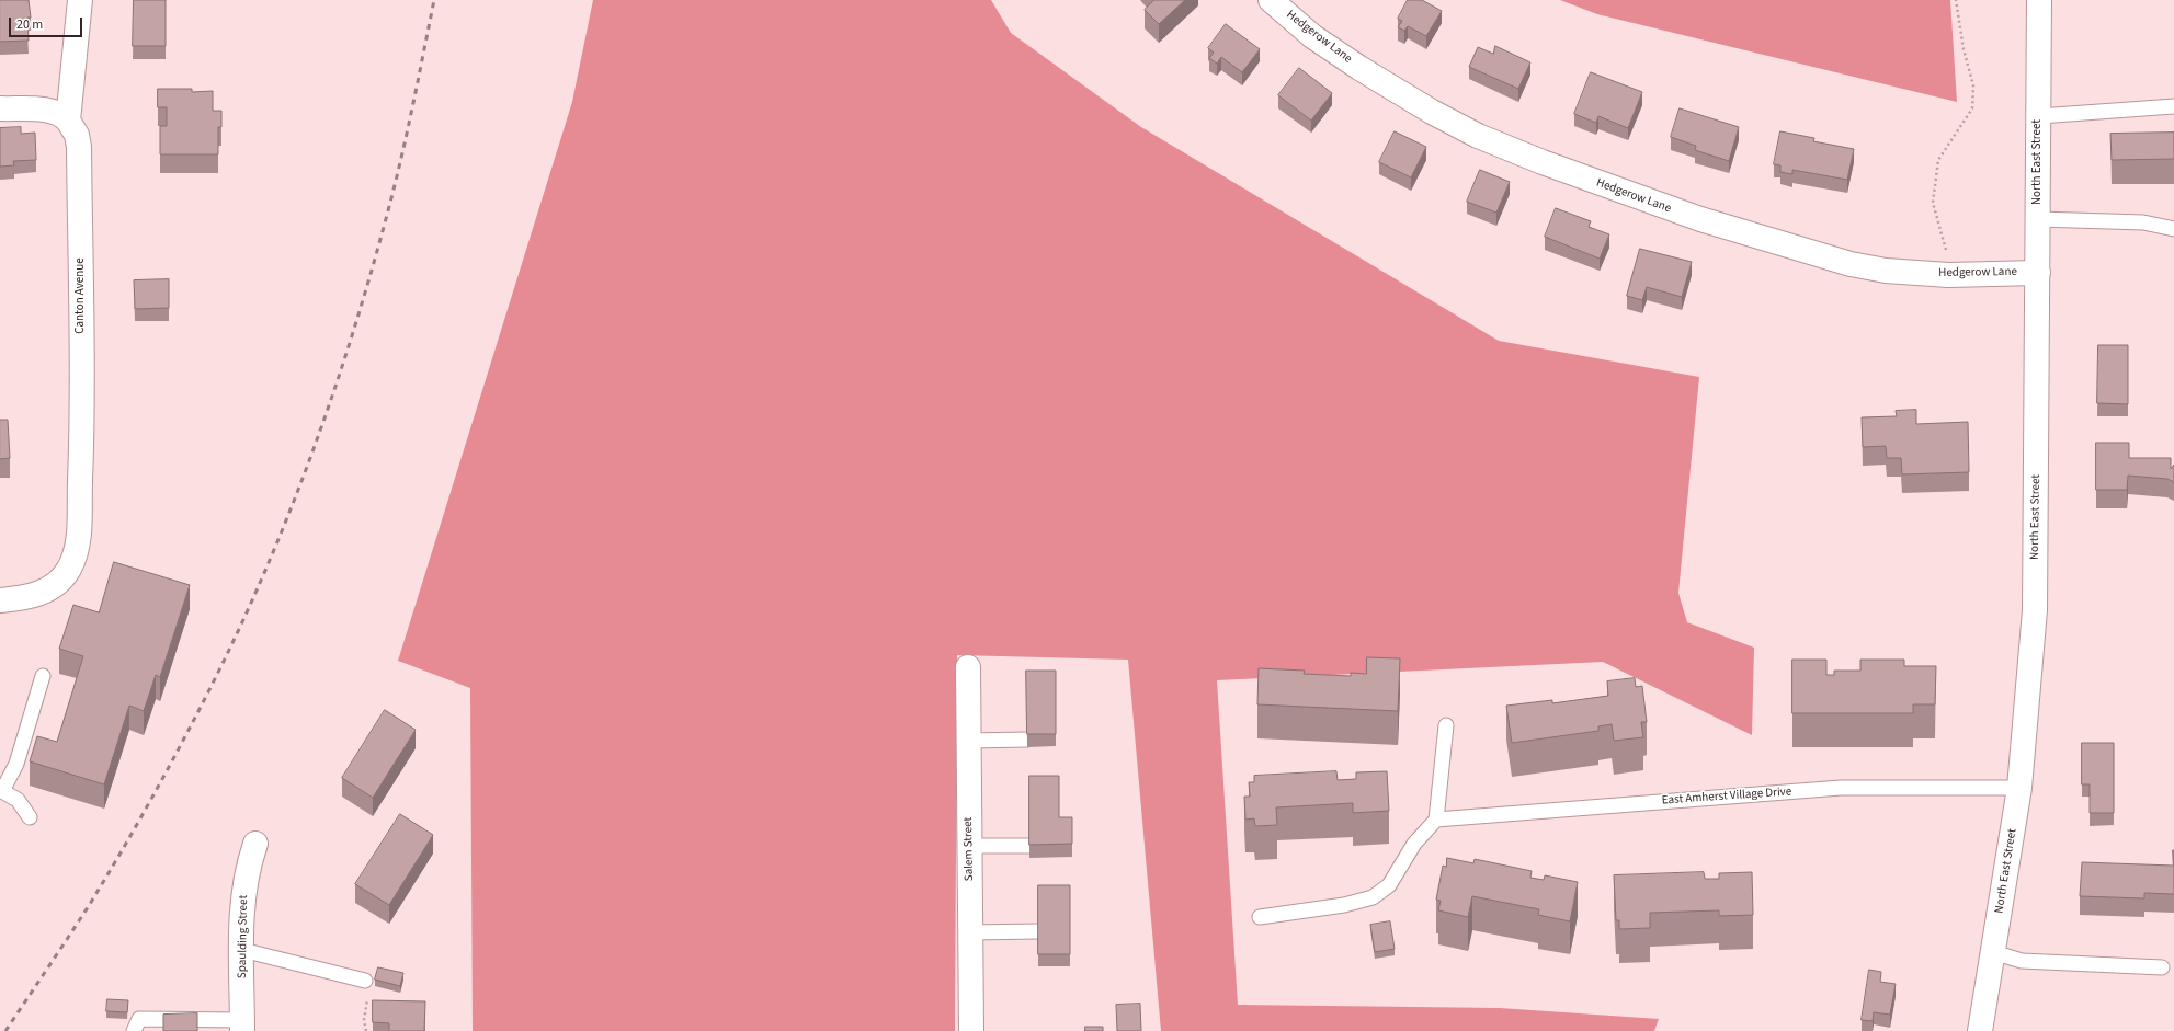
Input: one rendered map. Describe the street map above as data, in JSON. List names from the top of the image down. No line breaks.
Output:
{"streets":{"street":["Hedgerow Lane","North East Street","Canton Avenue","Salem Street","Spaulding Street"],"lane":["East Amherst Village Drive"]},"crossings":[["Hedgerow Lane","North East Street"],["North East Street","East Amherst Village Drive"]],"scale_bar":"20 m"}
